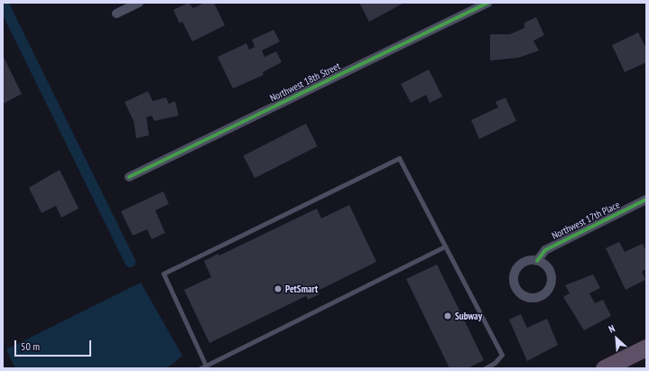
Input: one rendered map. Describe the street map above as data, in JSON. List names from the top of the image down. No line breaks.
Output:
{"streets":{"street":["Northwest 18th Street","Northwest 17th Place"]},"places":["PetSmart","Subway"],"scale_bar":"50 m","north":"top left"}
